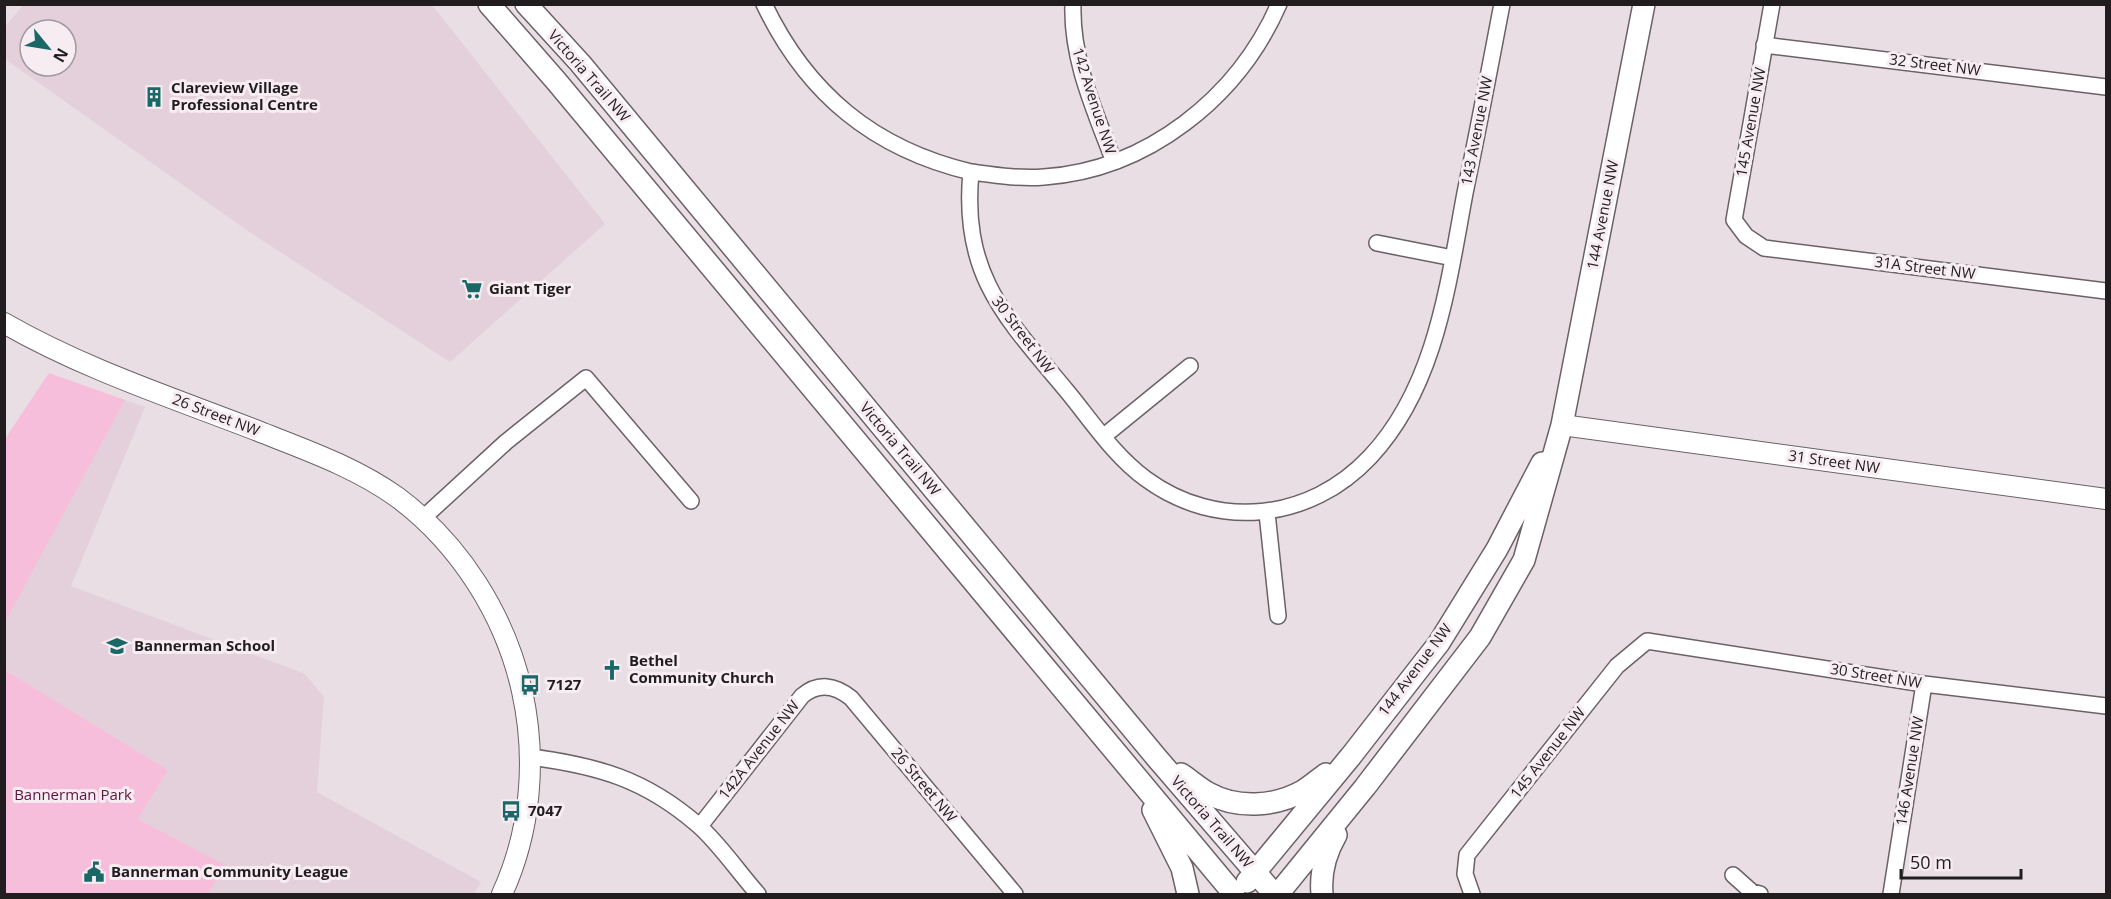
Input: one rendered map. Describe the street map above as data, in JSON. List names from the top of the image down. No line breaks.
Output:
{"streets":{"main road":["Victoria Trail NW","144 Avenue NW"],"street":["32 Street NW","142 Avenue NW","145 Avenue NW","143 Avenue NW","31A Street NW","30 Street NW","26 Street NW","31 Street NW","142A Avenue NW","146 Avenue NW"]},"crossings":[["32 Street NW","145 Avenue NW"],["Victoria Trail NW","144 Avenue NW"],["142 Avenue NW","30 Street NW"],["145 Avenue NW","31A Street NW"],["145 Avenue NW","30 Street NW"],["143 Avenue NW","30 Street NW"],["144 Avenue NW","31 Street NW"],["30 Street NW","146 Avenue NW"],["26 Street NW","142A Avenue NW"]],"parks":["Bannerman Park"],"places":{"building":["Clareview Village Professional Centre"],"supermarket":["Giant Tiger"],"school or university":["Bannerman School"],"church":["Bethel Community Church"],"bus stop":["7127","7047"],"public building":["Bannerman Community League"]},"scale_bar":"50 m","north":"bottom right"}
